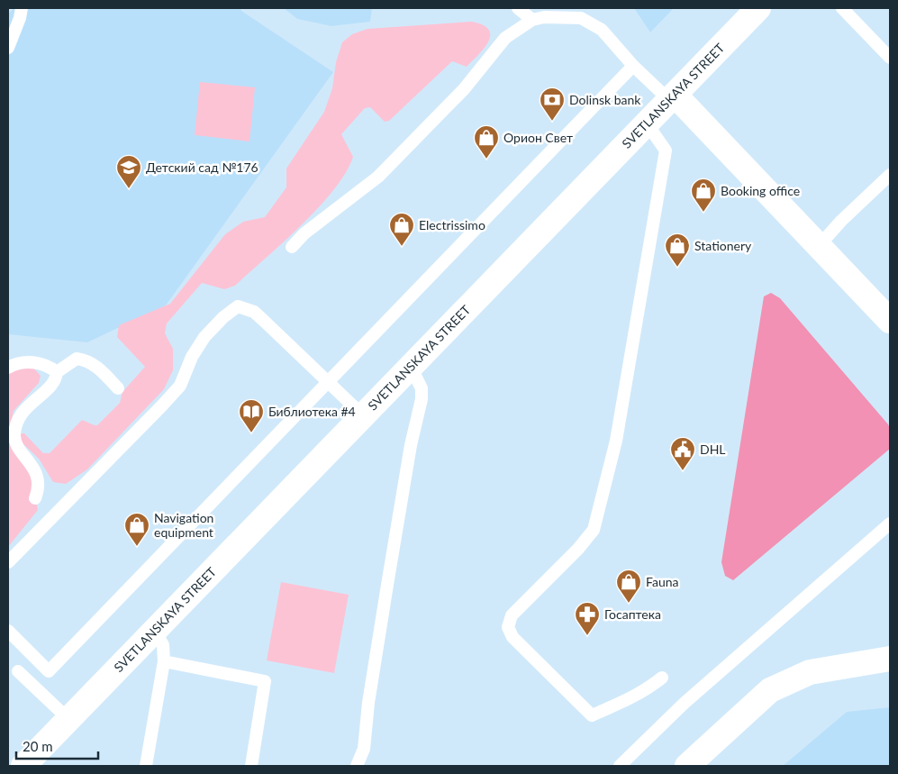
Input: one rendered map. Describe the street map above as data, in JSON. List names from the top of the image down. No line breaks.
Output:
{"streets":{"main road":["SVETLANSKAYA STREET"]},"places":{"bank":["Dolinsk bank"],"shop":["Орион Свет","Booking office","Electrissimo","Stationery","Navigation equipment","Fauna"],"school or university":["Детский сад №176"],"library":["Библиотека #4"],"public building":["DHL"],"pharmacy":["Госаптека"]},"scale_bar":"20 m"}
